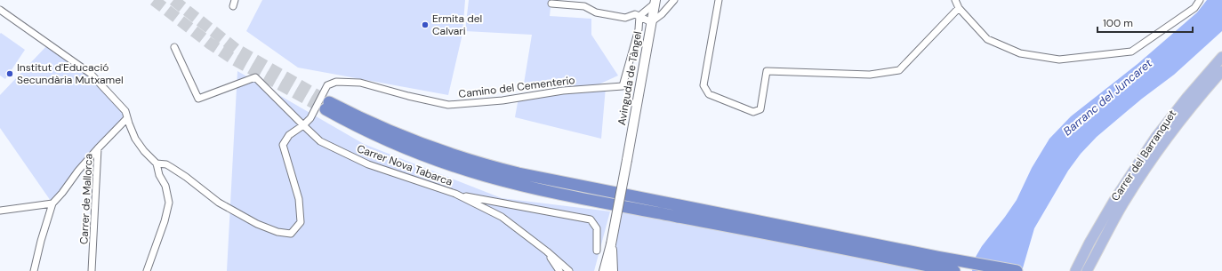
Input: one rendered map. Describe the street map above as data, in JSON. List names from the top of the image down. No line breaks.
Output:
{"streets":{"main road":["Avinguda de Tàngel","Carrer del Barranquet"],"street":["Camino del Cementerio","Carrer Nova Tabarca","Carrer de Mallorca"]},"crossings":[["Camino del Cementerio","Carrer Nova Tabarca"]],"water":["Barranc del Juncaret"],"places":["Ermita del Calvari","Institut d'Educació Secundària Mutxamel"],"scale_bar":"100 m"}
